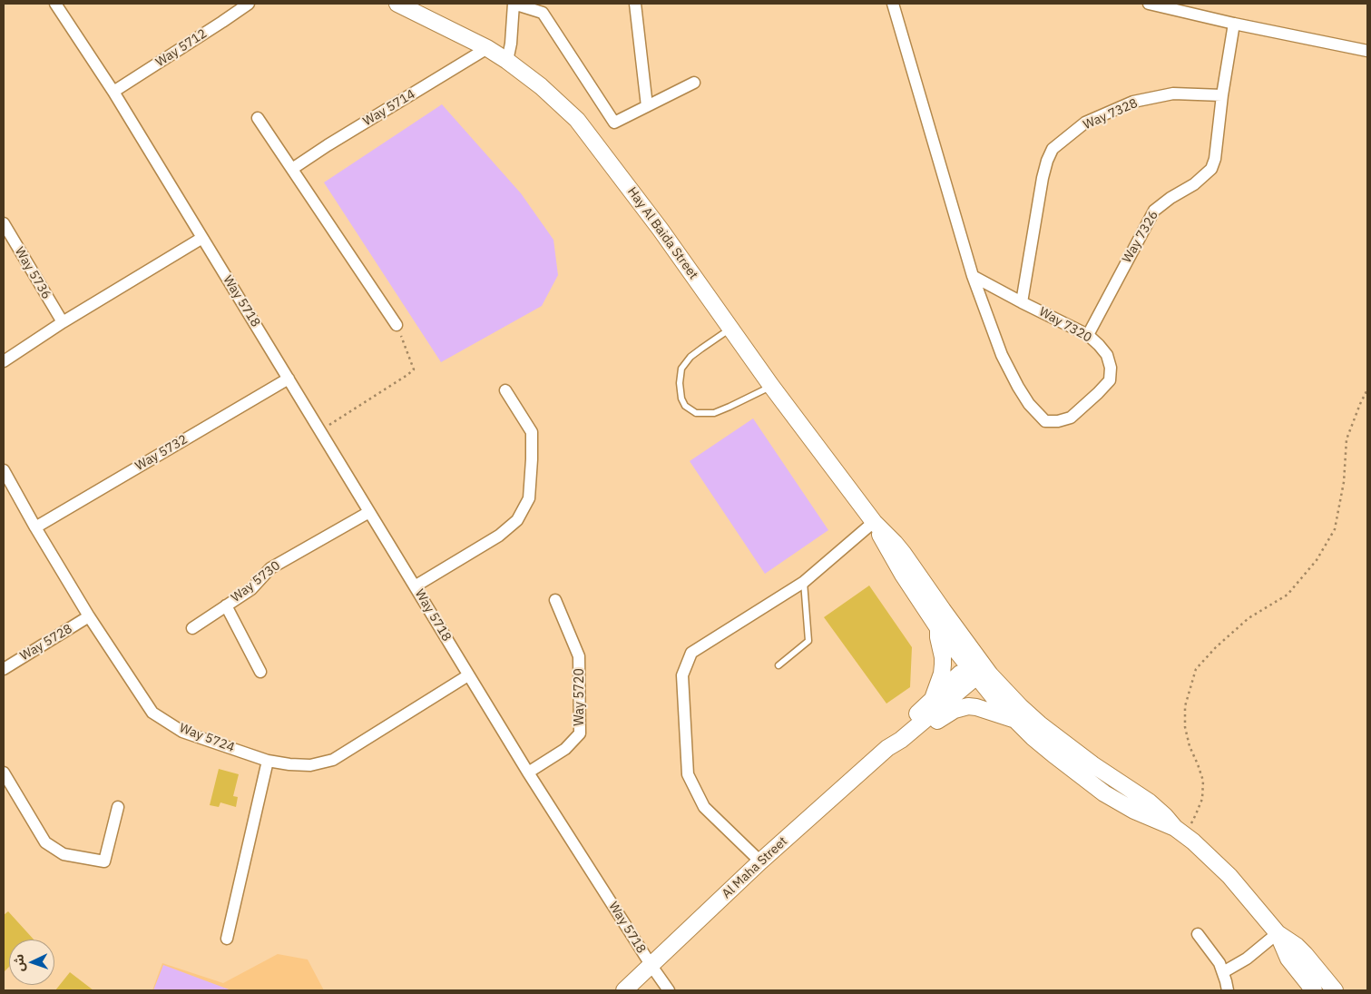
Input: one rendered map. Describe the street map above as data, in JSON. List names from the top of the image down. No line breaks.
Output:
{"streets":{"main road":["Hay Al Baida Street","Al Maha Street"],"street":["Way 5712","Way 5714","Way 7328","Way 7326","Way 5736","Way 5718","Way 7320","Way 5732","Way 5730","Way 5728","Way 5720","Way 5724"]},"crossings":[["Way 5712","Way 5718"],["Way 5714","Hay Al Baida Street"],["Way 7328","Way 7326"],["Way 7328","Way 7320"],["Way 7326","Way 7320"],["Way 5718","Way 5732"],["Way 5718","Way 5730"],["Way 5718","Way 5720"],["Way 5718","Way 5724"],["Way 5718","Al Maha Street"],["Way 5732","Way 5724"],["Way 5728","Way 5724"]],"north":"left"}
